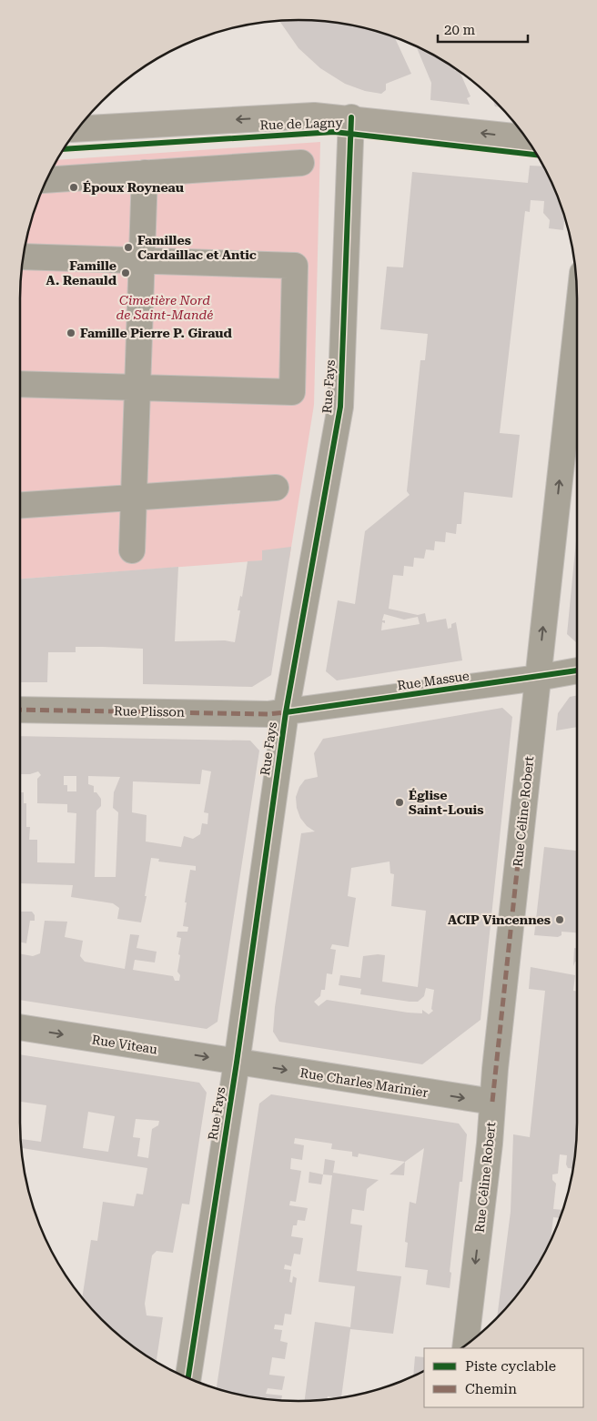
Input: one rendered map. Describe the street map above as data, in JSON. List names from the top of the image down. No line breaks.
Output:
{"streets":{"main road":["Rue de Lagny"],"street":["Rue Fays","Rue Massue","Rue Plisson","Rue Céline Robert","Rue Viteau","Rue Charles Marinier"]},"crossings":[["Rue de Lagny","Rue Fays"],["Rue Fays","Rue Massue"],["Rue Fays","Rue Plisson"],["Rue Fays","Rue Viteau"],["Rue Fays","Rue Charles Marinier"],["Rue Massue","Rue Plisson"],["Rue Massue","Rue Céline Robert"],["Rue Céline Robert","Rue Charles Marinier"],["Rue Viteau","Rue Charles Marinier"]],"one_way":["Rue de Lagny","Rue Viteau","Rue Charles Marinier"],"parks":["Cimetière Nord de Saint-Mandé"],"places":["Époux Royneau","Familles Cardaillac et Antic","Famille A. Renauld","Famille Pierre P. Giraud","Église Saint-Louis","ACIP Vincennes"],"legend":["Piste cyclable","Chemin"],"scale_bar":"20 m"}
